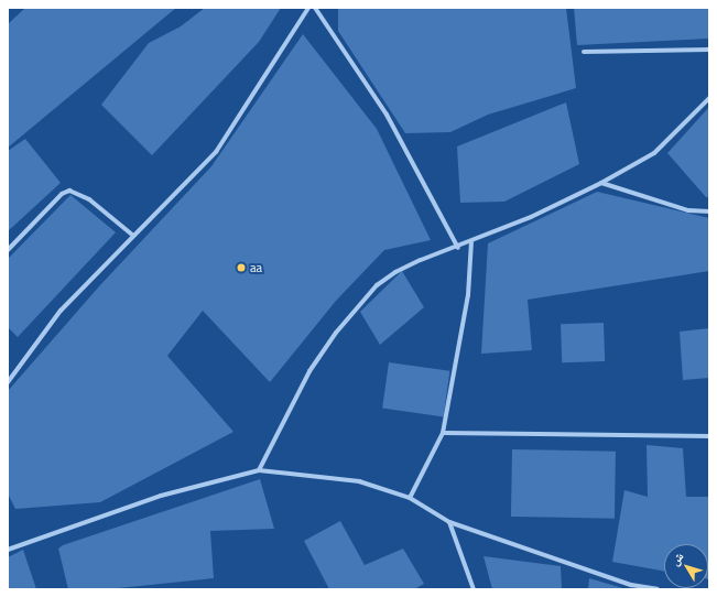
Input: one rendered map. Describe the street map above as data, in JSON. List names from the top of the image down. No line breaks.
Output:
{"places":["aa"],"north":"top left"}
